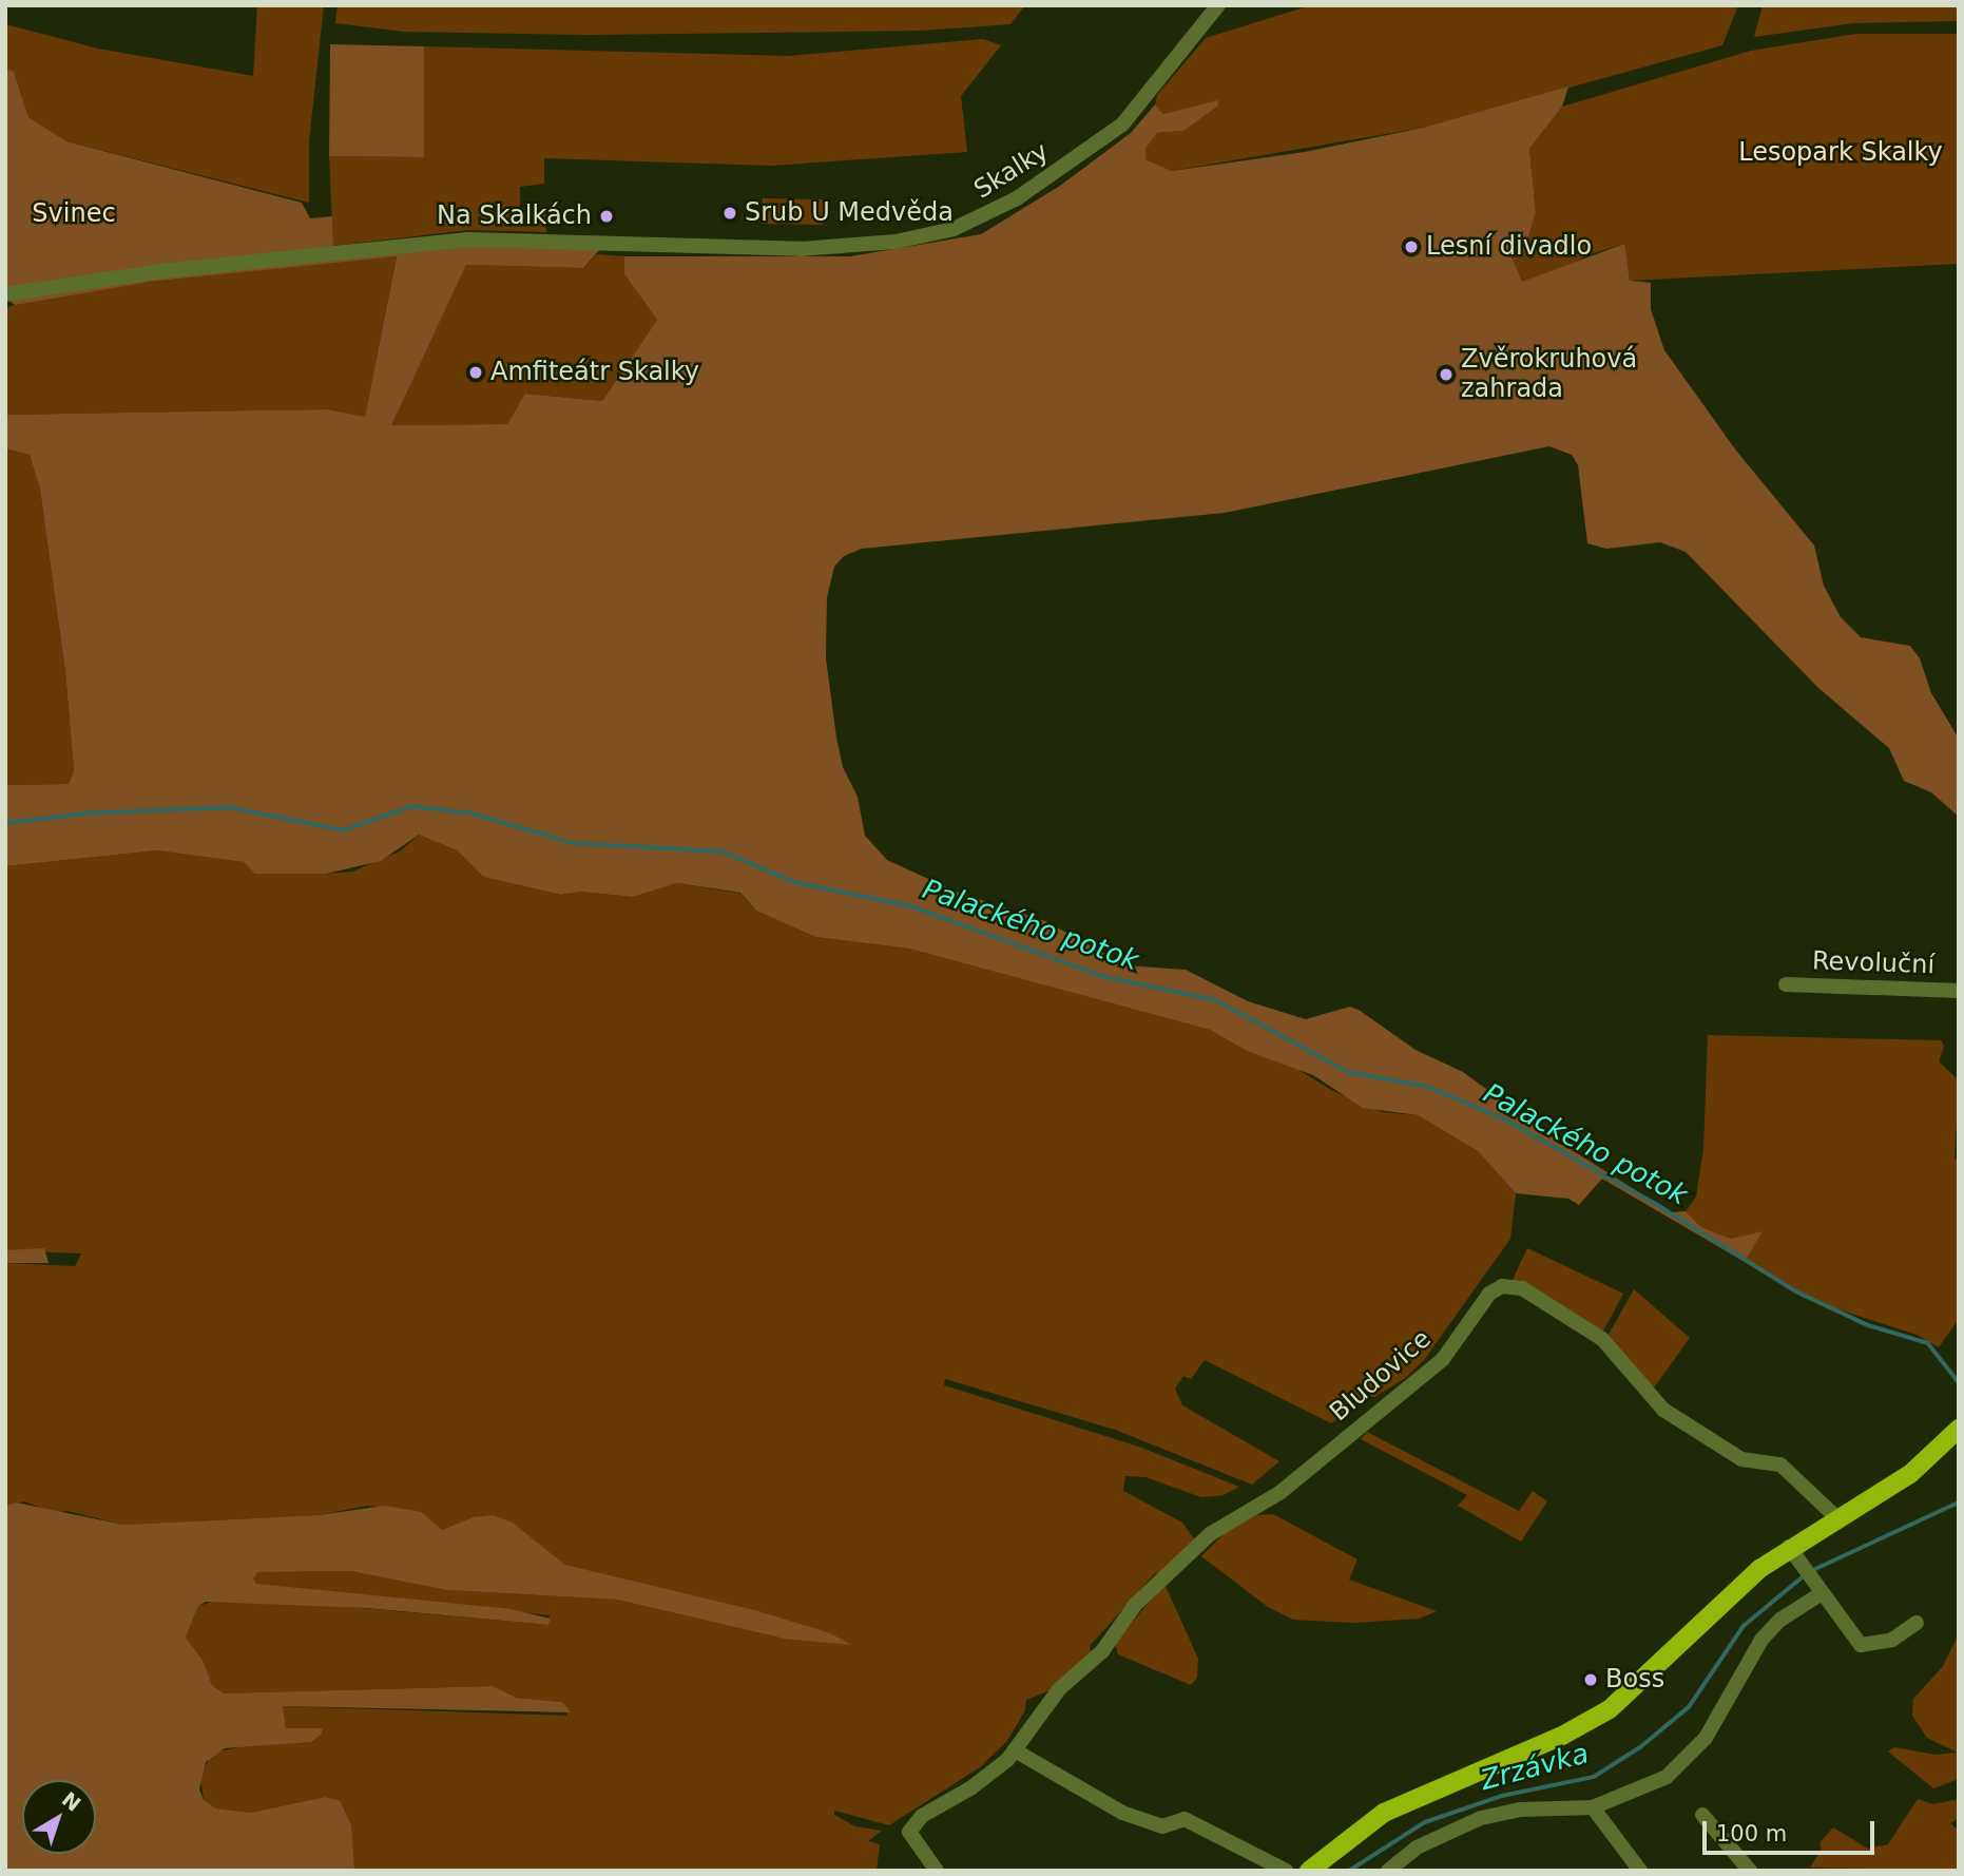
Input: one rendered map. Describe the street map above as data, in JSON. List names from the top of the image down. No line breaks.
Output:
{"streets":{"street":["Skalky","Revoluční","Bludovice"]},"water":["Palackého potok","Zrzávka"],"parks":["Lesopark Skalky","Svinec"],"places":["Srub U Medvěda","Na Skalkách","Lesní divadlo","Amfiteátr Skalky","Zvěrokruhová zahrada","Boss"],"scale_bar":"100 m","north":"top right"}
